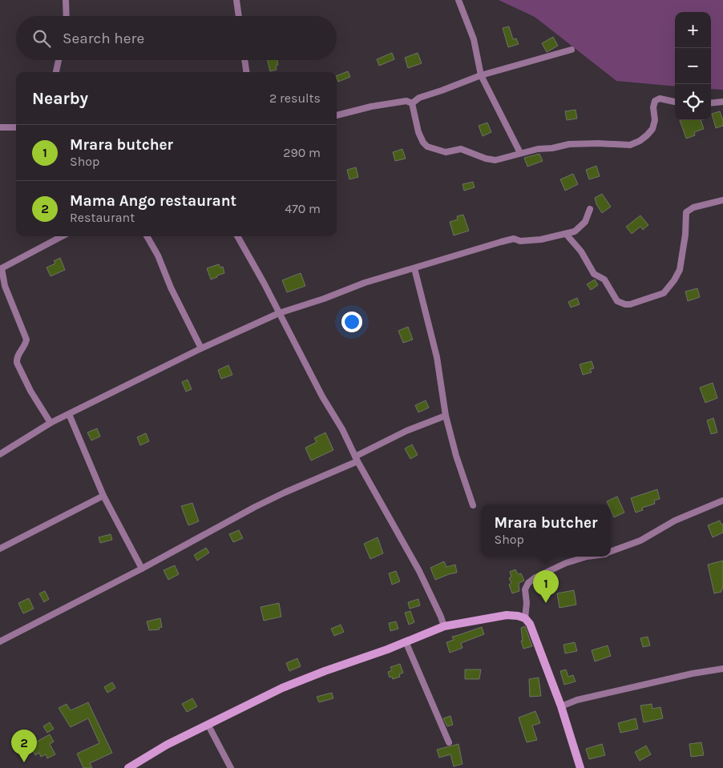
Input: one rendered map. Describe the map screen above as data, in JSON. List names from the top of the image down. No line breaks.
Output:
{"page":{"map_buttons":["+","−"],"search":"Search here","heading":["Nearby","2 results"],"list":[{"mark":"1","name":"Mrara butcher","note":"Shop","value":"290 m"},{"mark":"2","name":"Mama Ango restaurant","note":"Restaurant","value":"470 m"}],"popup":["Mrara butcher","Shop"],"pins":["1","2"]}}
